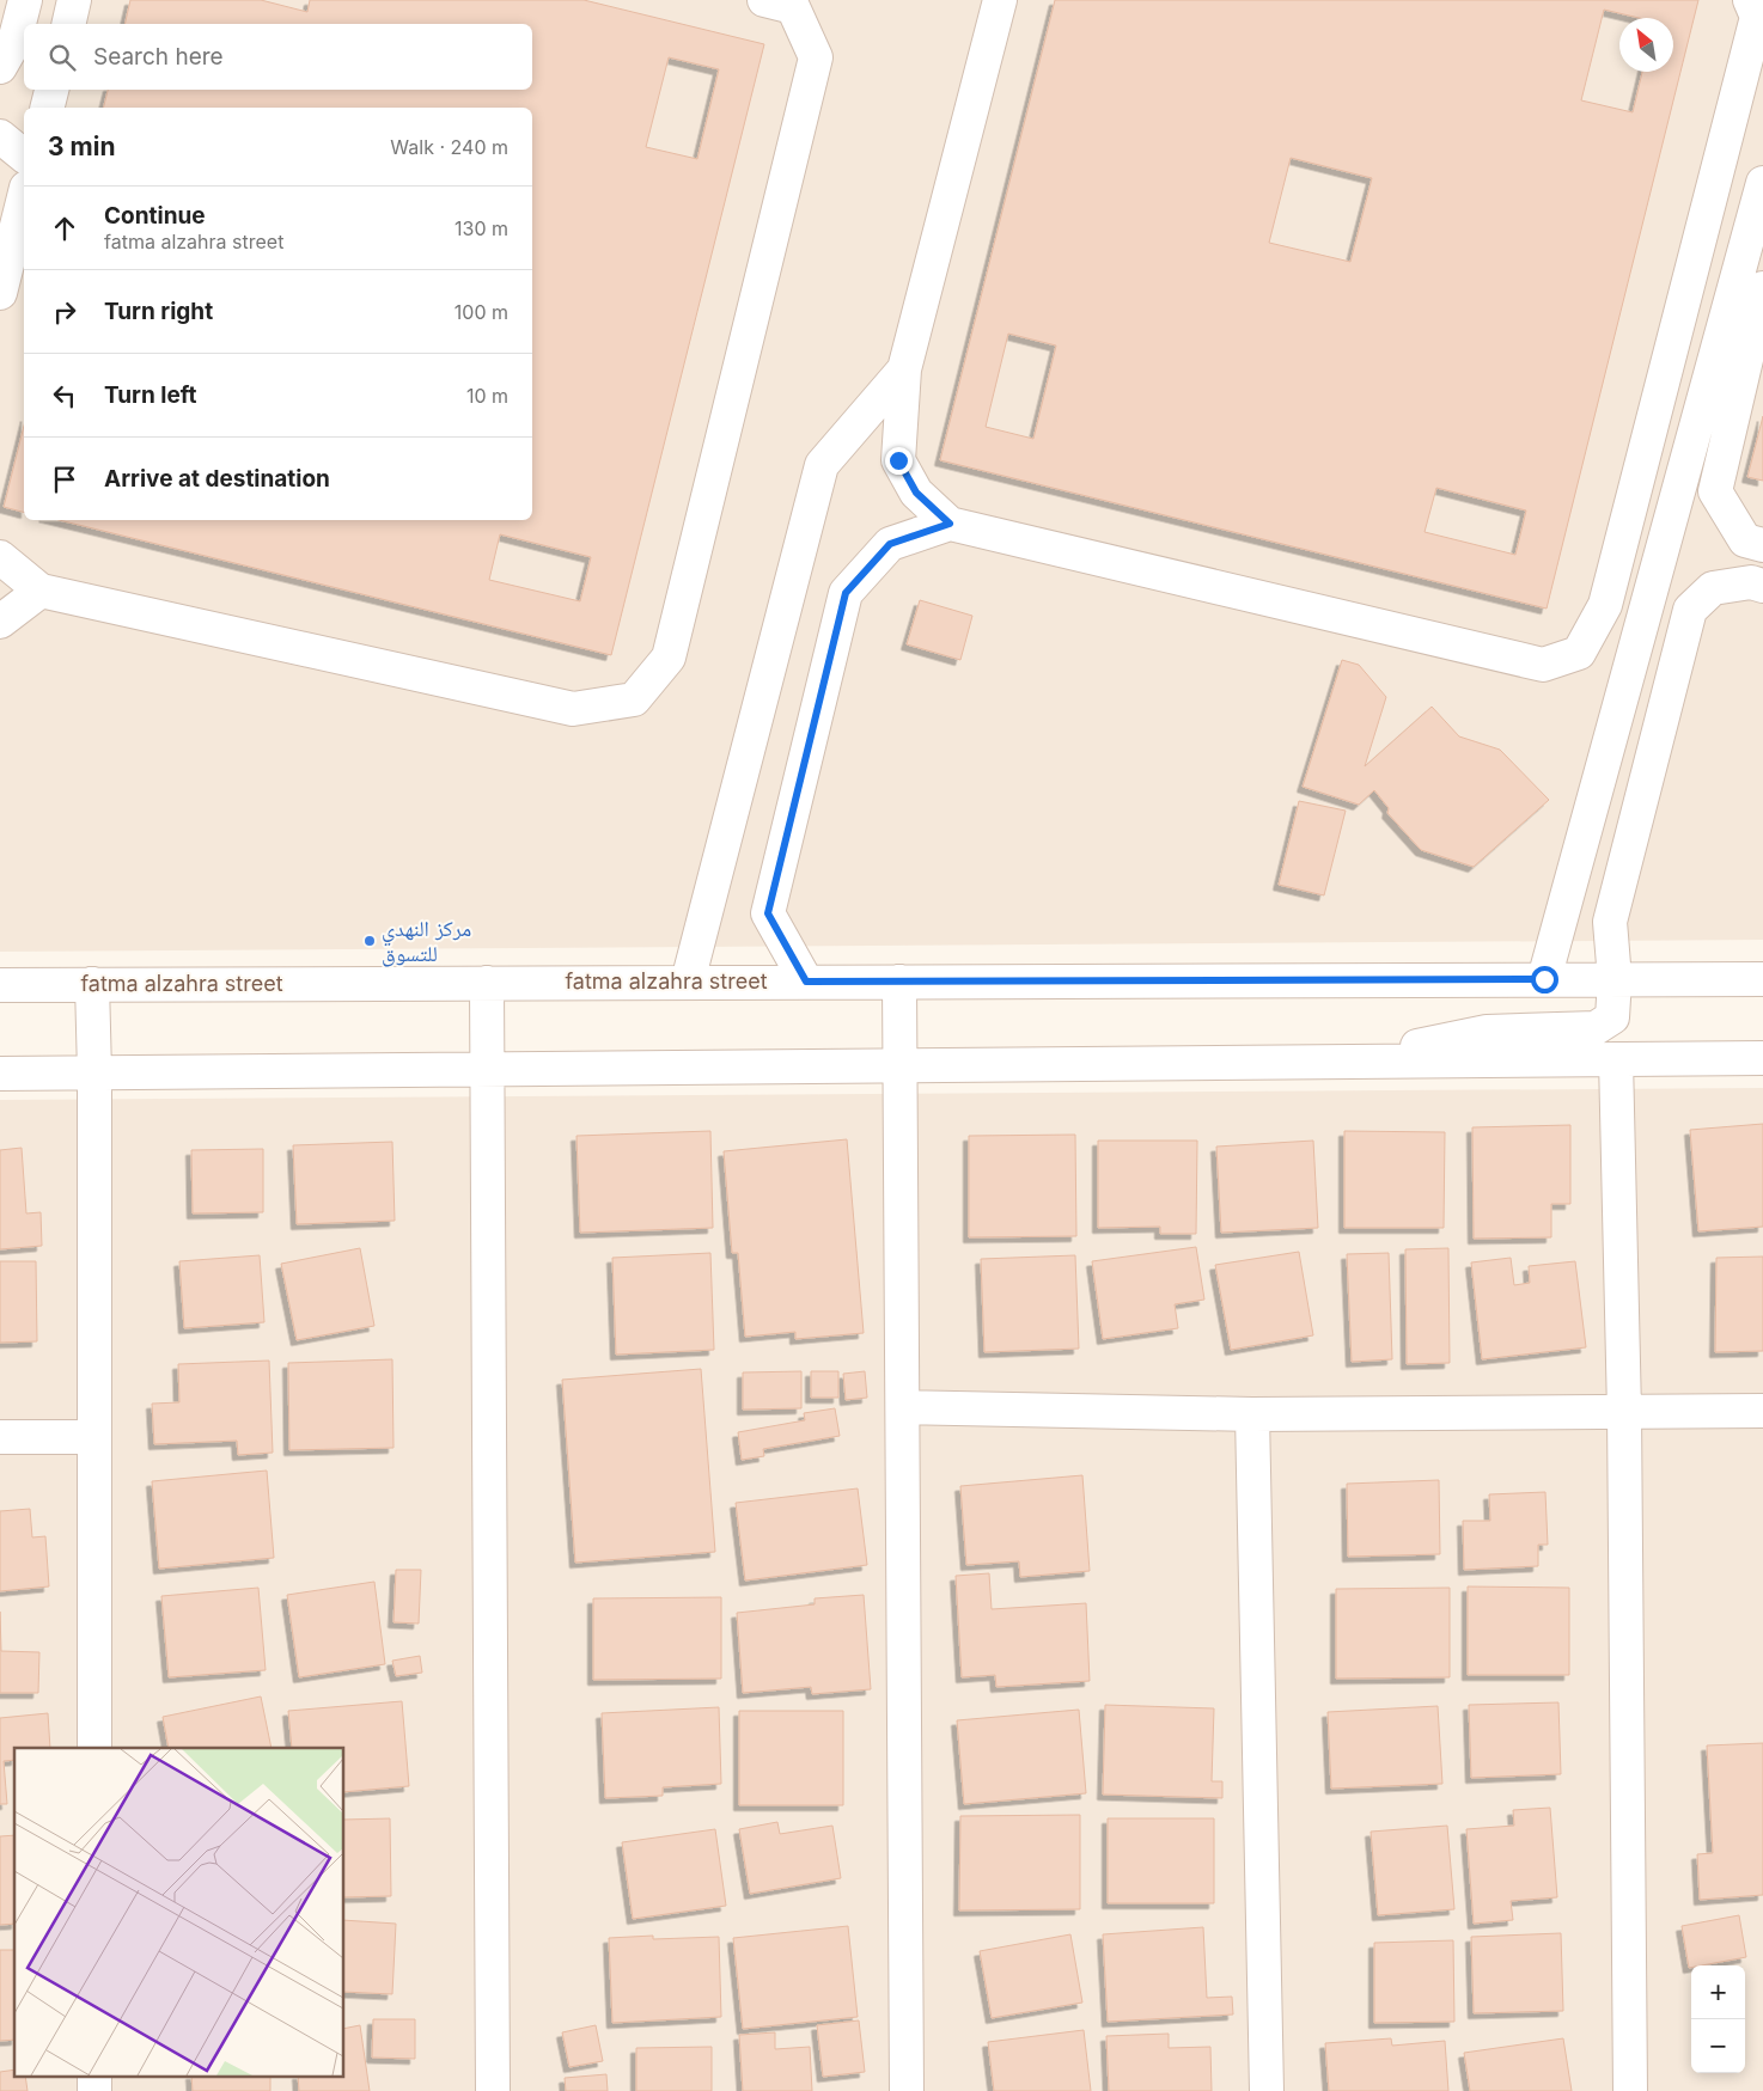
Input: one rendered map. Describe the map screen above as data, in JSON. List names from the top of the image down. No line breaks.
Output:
{"streets":{"street":["fatma alzahra street"]},"places":["مركز النهدي للتسوق"],"north":"top left","page":{"search":"Search here","heading":["3 min","Walk · 240 m"],"list":[["Continue","fatma alzahra street","130 m"],["Turn right","100 m"],["Turn left","10 m"],"Arrive at destination"],"map_buttons":["+","−"]}}
